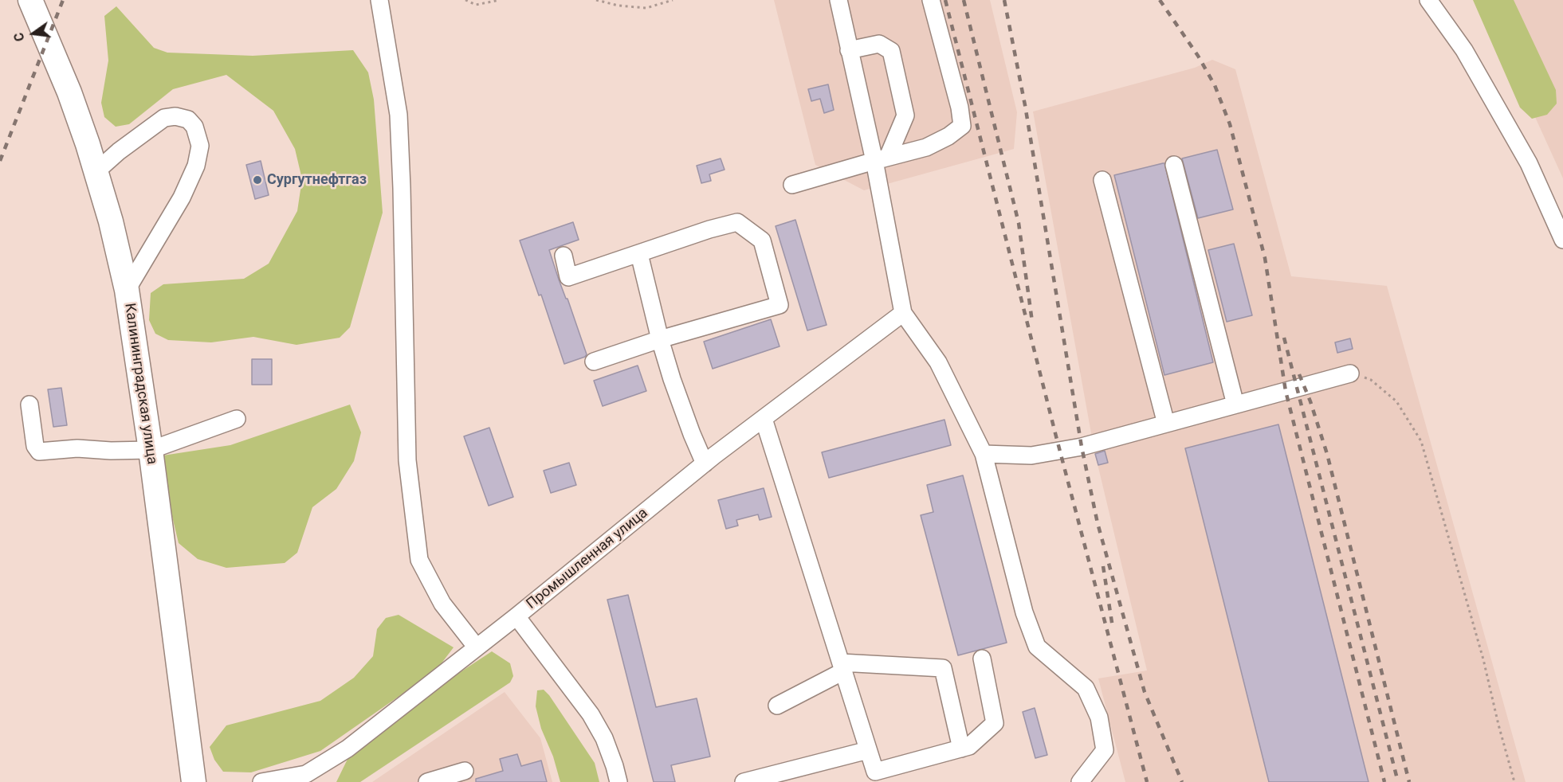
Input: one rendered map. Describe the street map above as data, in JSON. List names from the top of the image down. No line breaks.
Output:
{"streets":{"highway":["Калининградская улица"],"street":["Промышленная улица"]},"places":["Сургутнефтгаз"],"north":"left"}
